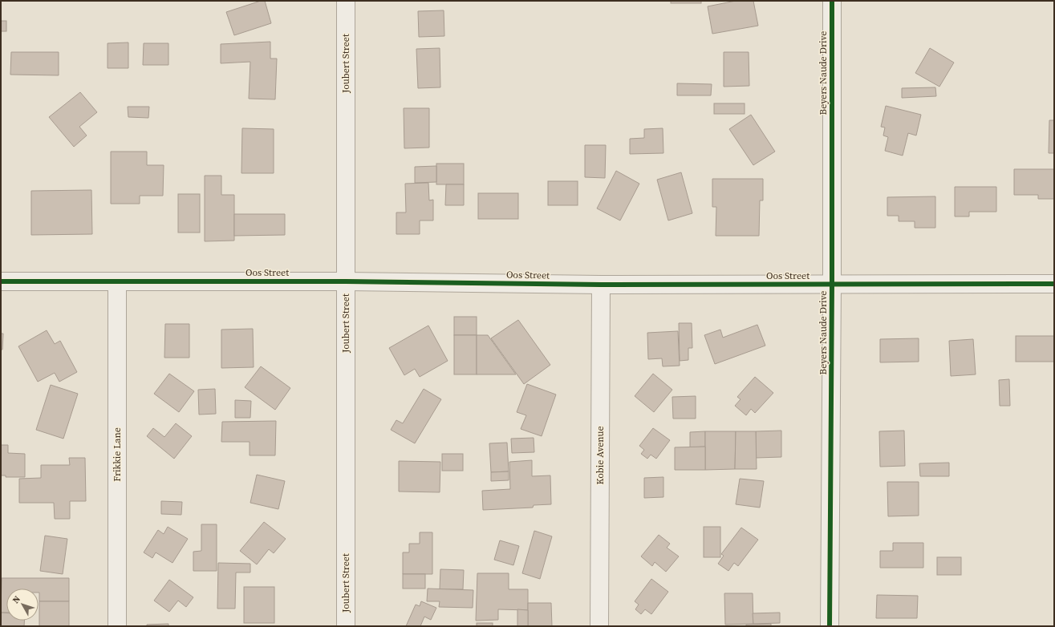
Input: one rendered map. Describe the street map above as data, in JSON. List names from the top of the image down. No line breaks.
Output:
{"streets":{"street":["Joubert Street","Beyers Naude Drive","Oos Street","Frikkie Lane","Kobie Avenue"]},"crossings":[["Joubert Street","Oos Street"],["Beyers Naude Drive","Oos Street"],["Oos Street","Frikkie Lane"],["Oos Street","Kobie Avenue"]],"north":"top left"}
